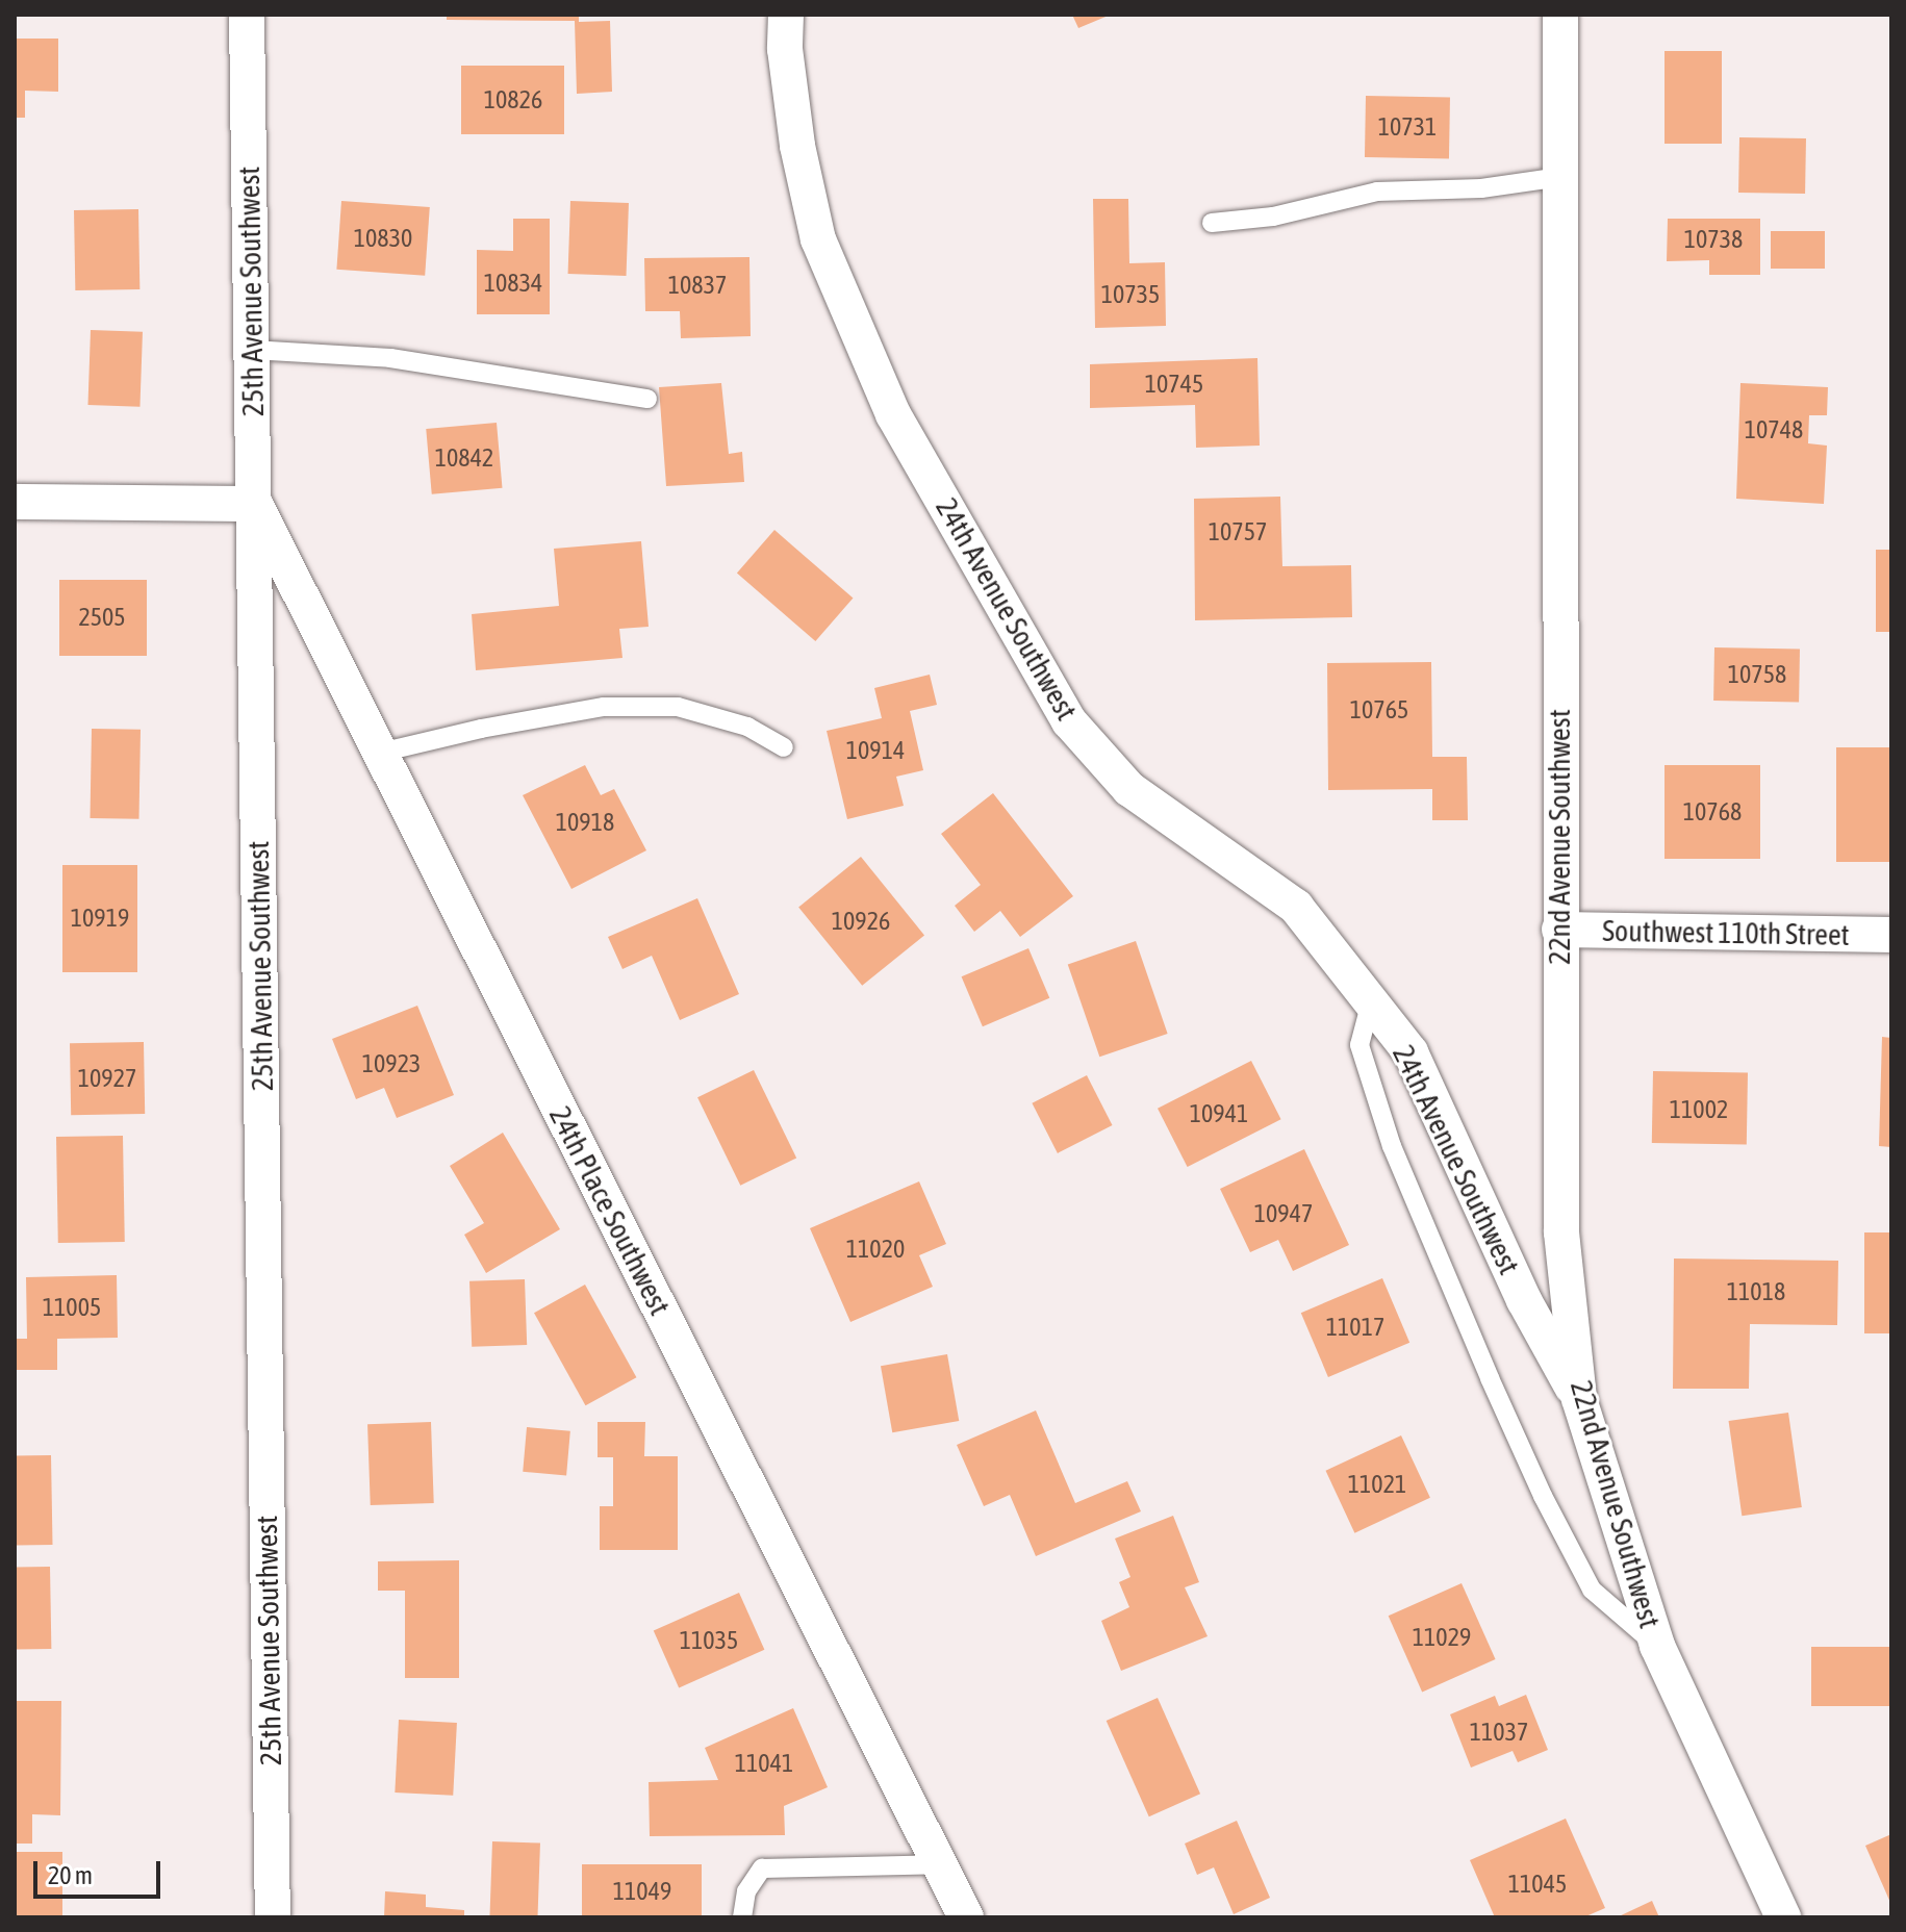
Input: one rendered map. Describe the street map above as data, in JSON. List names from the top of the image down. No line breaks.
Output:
{"streets":{"street":["25th Avenue Southwest","24th Avenue Southwest","22nd Avenue Southwest","Southwest 110th Street","24th Place Southwest"]},"crossings":[["25th Avenue Southwest","24th Place Southwest"],["24th Avenue Southwest","22nd Avenue Southwest"],["22nd Avenue Southwest","Southwest 110th Street"]],"house_numbers":["10826","10731","10830","10738","10834","10837","10735","10745","10748","10842","10757","2505","10758","10765","10914","10768","10918","10919","10926","10923","10927","11002","10941","10947","11020","11018","11005","11017","11021","11029","11035","11037","11041","11045","11049"],"scale_bar":"20 m"}
